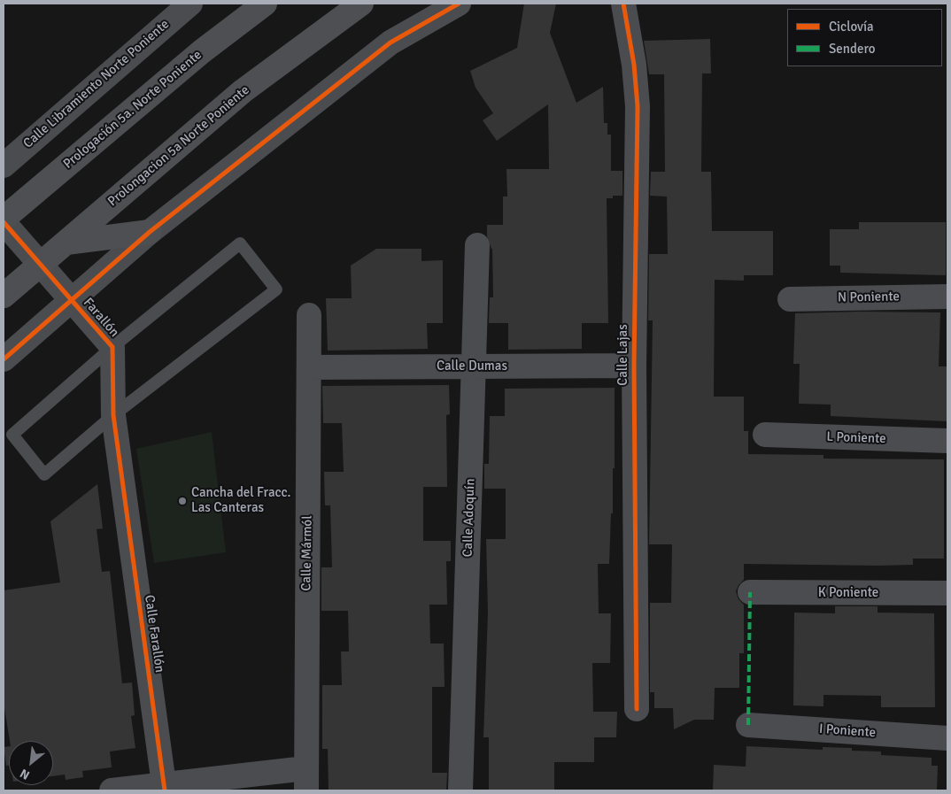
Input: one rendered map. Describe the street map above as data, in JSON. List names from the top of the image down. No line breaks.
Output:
{"streets":{"main road":["Prologación 5a. Norte Poniente","Prolongacion 5a Norte Poniente"],"street":["Calle Libramiento Norte Poniente","N Poniente","Farallón","Calle Lajas","Calle Dumas","L Poniente","Calle Adoquín","Calle Mármól","K Poniente","Calle Farallón","I Poniente"]},"crossings":[["Prologación 5a. Norte Poniente","Farallón"],["Prolongacion 5a Norte Poniente","Farallón"],["Farallón","Calle Farallón"],["Calle Lajas","Calle Dumas"],["Calle Dumas","Calle Adoquín"],["Calle Dumas","Calle Mármól"]],"places":["Cancha del Fracc. Las Canteras"],"legend":["Ciclovía","Sendero"],"north":"bottom left"}
